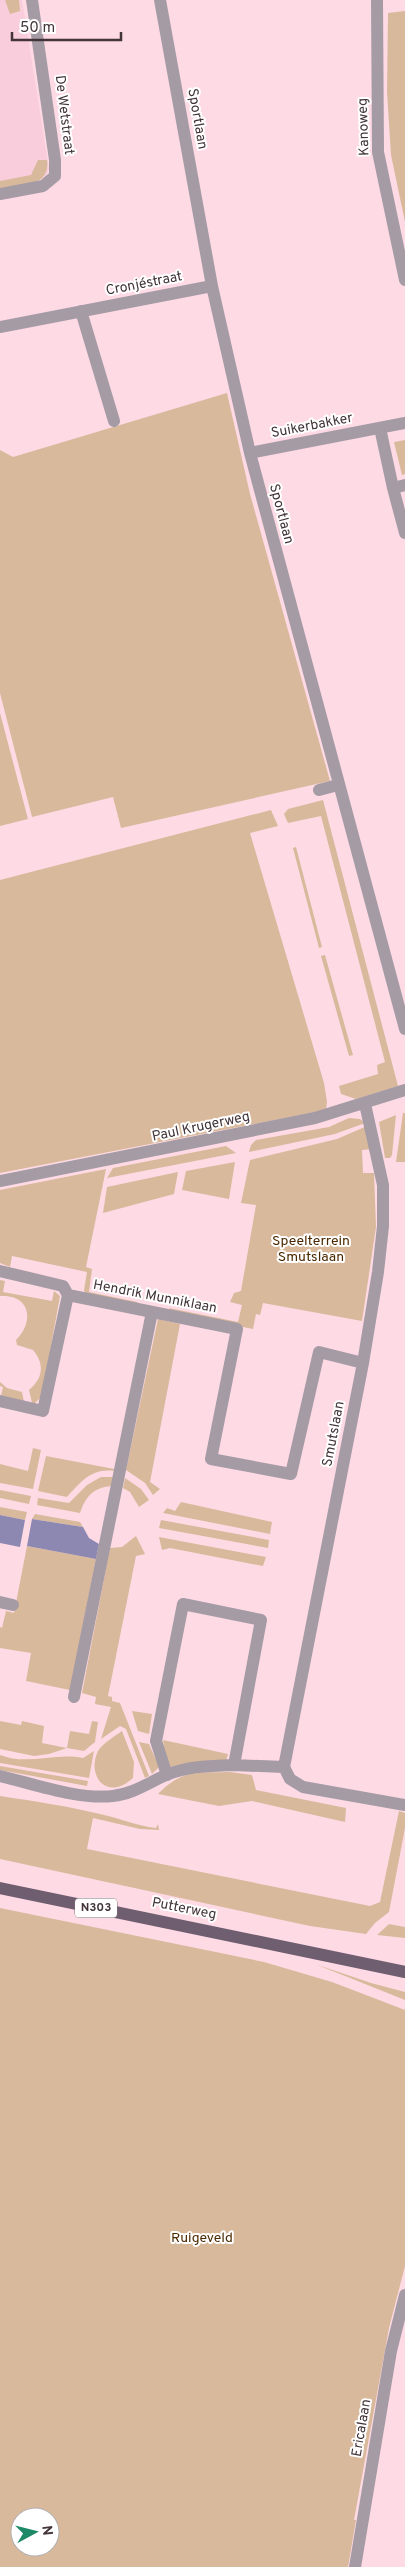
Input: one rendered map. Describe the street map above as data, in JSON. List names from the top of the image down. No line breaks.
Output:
{"streets":{"main road":["N303","Putterweg"],"street":["De Wetstraat","Sportlaan","Kanoweg","Cronjéstraat","Suikerbakker","Paul Krugerweg","Hendrik Munniklaan","Smutslaan","Ericalaan"]},"crossings":[["Sportlaan","Cronjéstraat"],["Sportlaan","Suikerbakker"],["Paul Krugerweg","Smutslaan"],["Hendrik Munniklaan","Smutslaan"]],"parks":["Speelterrein Smutslaan","Ruigeveld"],"scale_bar":"50 m","north":"right"}
